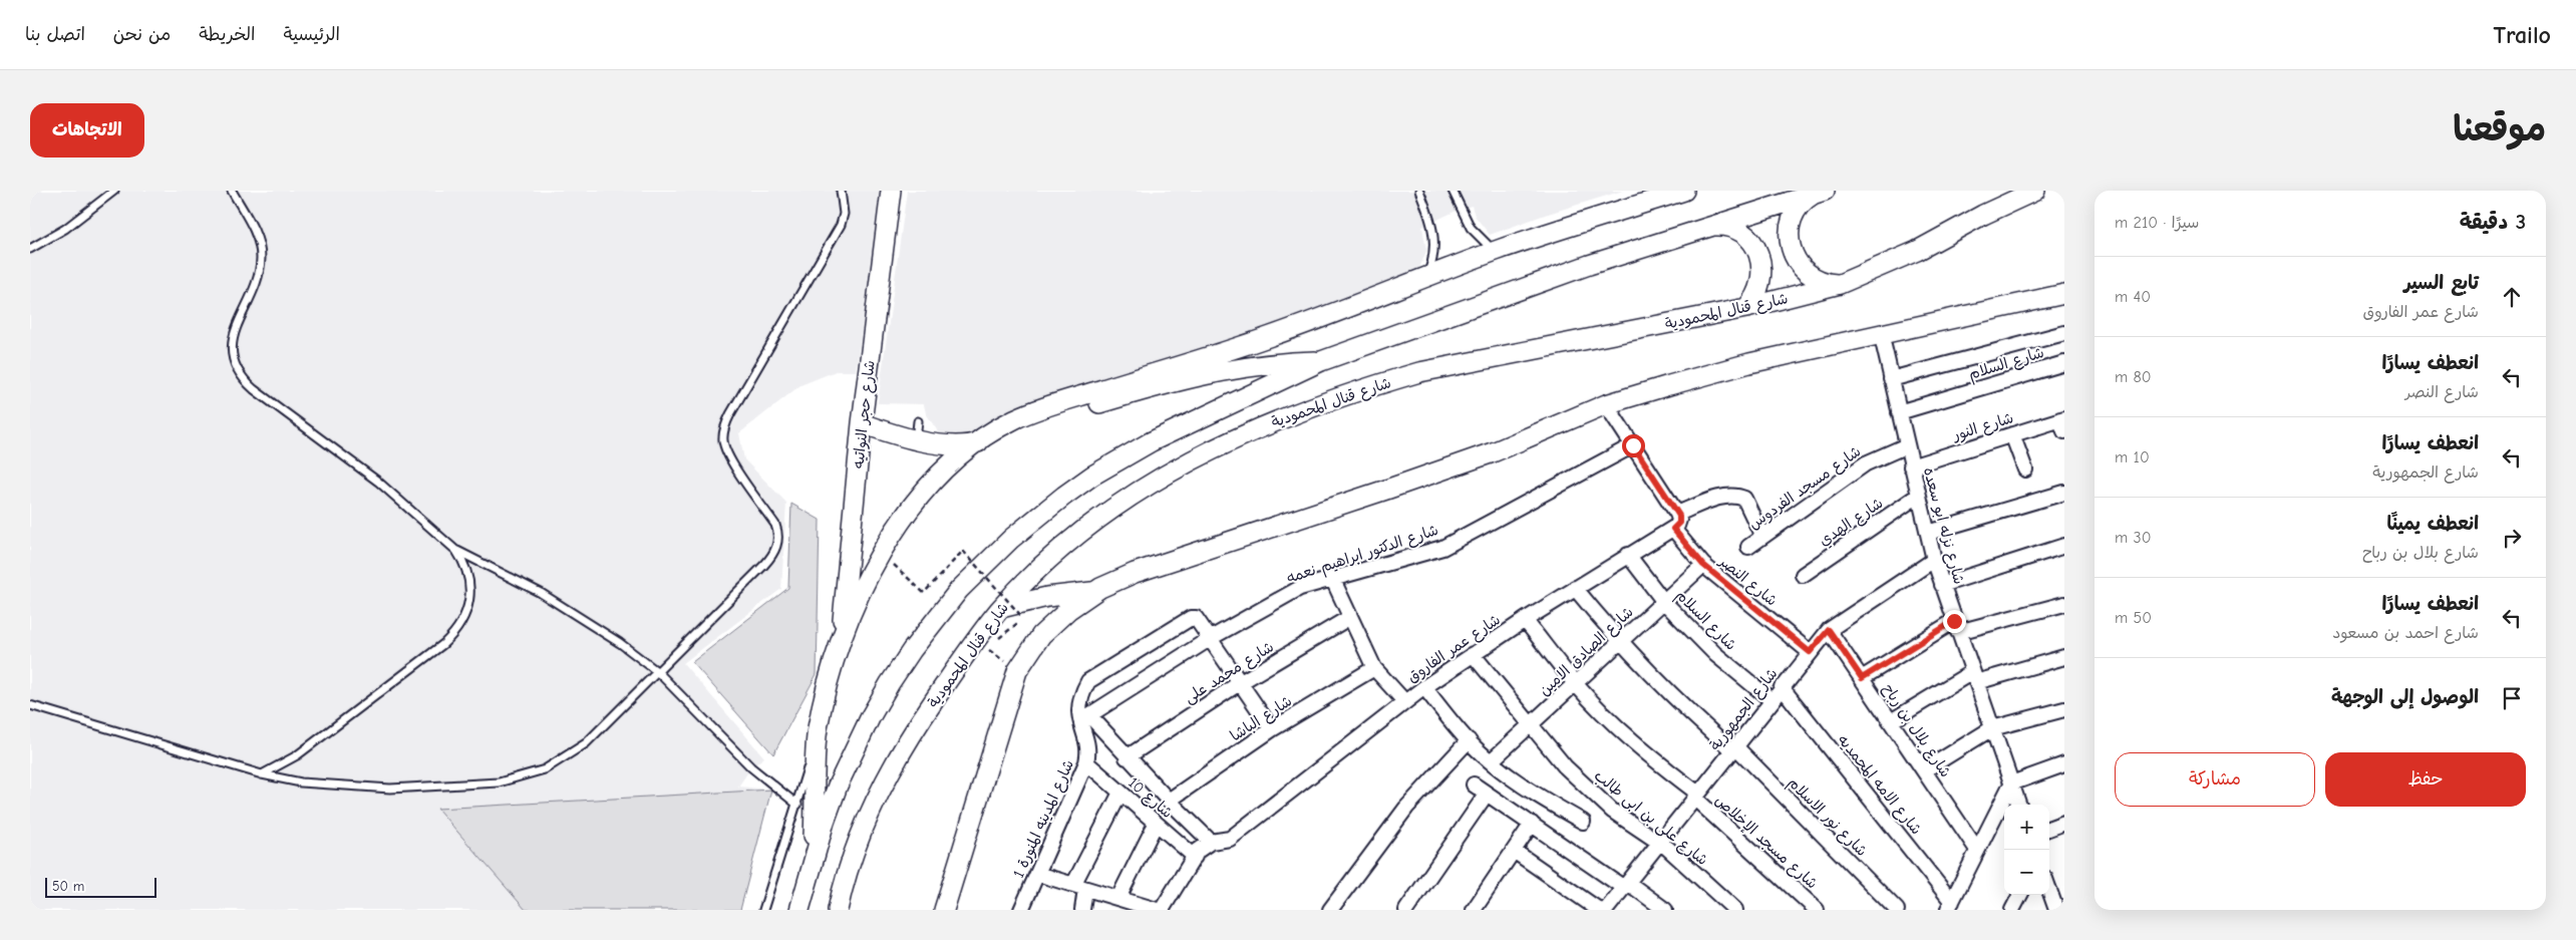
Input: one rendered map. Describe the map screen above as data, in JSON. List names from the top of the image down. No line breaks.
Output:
{"streets":{"main road":["شارع قنال المحمودية","شارع حجر النواتيه"],"street":["شارع السلام","شارع النور","شارع مسجد الفردوس","شارع الهدي","شارع نزله ابو سعده","شارع الدكتور ابراهيم نعمه","شارع النصر","شارع عمر الفاروق","شارع الصادق الامين","شارع محمد على","شارع الجمهورية","شارع الباشا","شارع بلال بن رباح","شارع الامه المحمديه","شارع 10","شارع نور الاسلام","شارع على بن ابى طالب","شارع المدينه المنورة 1","شارع مسجد الإخلاص"]},"crossings":[["شارع السلام","شارع نزله ابو سعده"],["شارع السلام","شارع عمر الفاروق"],["شارع السلام","شارع الصادق الامين"],["شارع السلام","شارع الجمهورية"],["شارع النور","شارع نزله ابو سعده"],["شارع مسجد الفردوس","شارع نزله ابو سعده"],["شارع الهدي","شارع نزله ابو سعده"],["شارع نزله ابو سعده","شارع الجمهورية"],["شارع الدكتور ابراهيم نعمه","شارع المدينه المنورة 1"],["شارع النصر","شارع عمر الفاروق"],["شارع النصر","شارع الصادق الامين"],["شارع النصر","شارع الجمهورية"],["شارع عمر الفاروق","شارع 10"],["شارع عمر الفاروق","شارع نور الاسلام"],["شارع عمر الفاروق","شارع على بن ابى طالب"],["شارع عمر الفاروق","شارع مسجد الإخلاص"],["شارع الصادق الامين","شارع نور الاسلام"],["شارع الصادق الامين","شارع على بن ابى طالب"],["شارع الصادق الامين","شارع مسجد الإخلاص"],["شارع الجمهورية","شارع بلال بن رباح"],["شارع الجمهورية","شارع الامه المحمديه"],["شارع الجمهورية","شارع نور الاسلام"],["شارع الجمهورية","شارع على بن ابى طالب"],["شارع الجمهورية","شارع مسجد الإخلاص"],["شارع 10","شارع المدينه المنورة 1"]],"scale_bar":"50 m","page":{"header":"Trailo","nav":["الرئيسية","الخريطة","من نحن","اتصل بنا"],"title":"موقعنا","buttons":["الاتجاهات",["حفظ","مشاركة"]],"heading":["3 دقيقة","سيرًا · 210 m"],"list":[["تابع السير","شارع عمر الفاروق","40 m"],["انعطف يسارًا","شارع النصر","80 m"],["انعطف يسارًا","شارع الجمهورية","10 m"],["انعطف يمينًا","شارع بلال بن رباح","30 m"],["انعطف يسارًا","شارع احمد بن مسعود","50 m"],"الوصول إلى الوجهة"],"map_buttons":["+","−"],"scale":"50 m"}}
